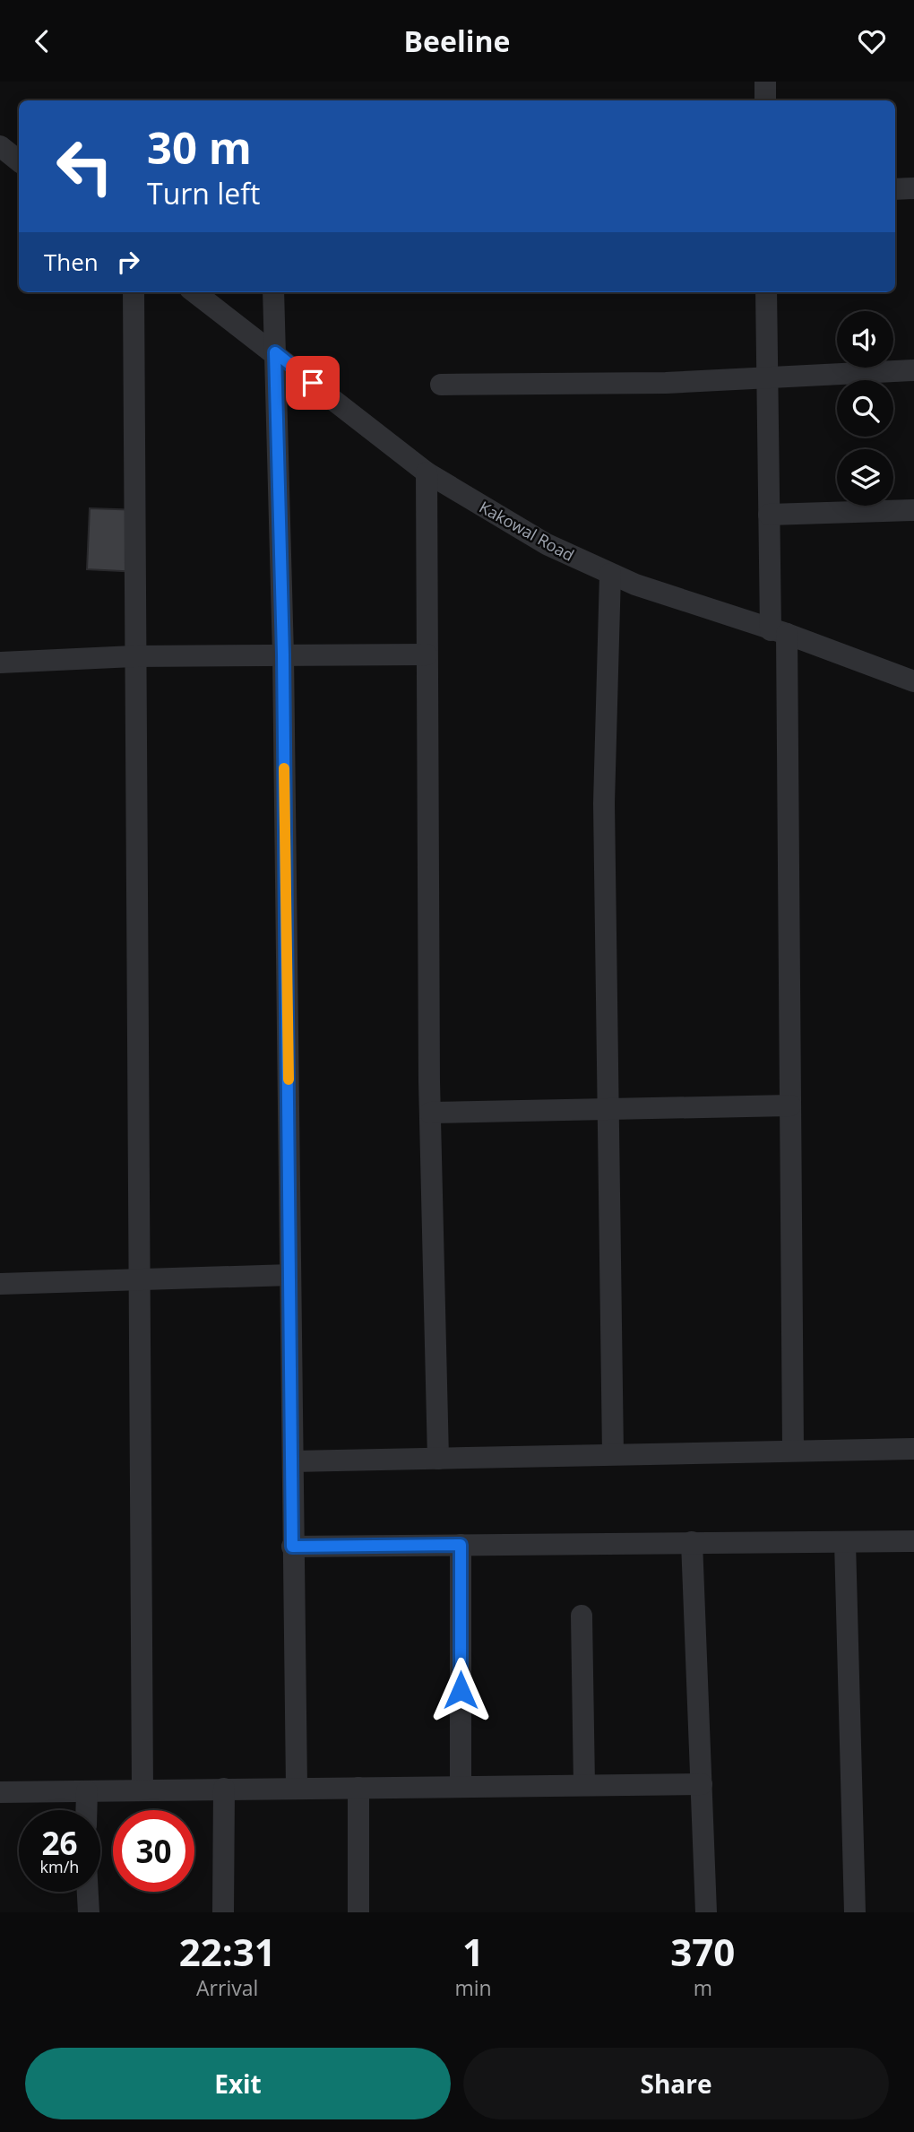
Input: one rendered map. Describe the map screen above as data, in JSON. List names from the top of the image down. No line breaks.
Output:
{"streets":{"street":["Kakowal Road"]},"page":{"header":"Beeline","turn":["30 m","Turn left"],"then":"Then","speed":"26 km/h","limit":"30","eta":["22:31","Arrival","1","min","370","m"],"buttons":["Exit","Share"]}}
